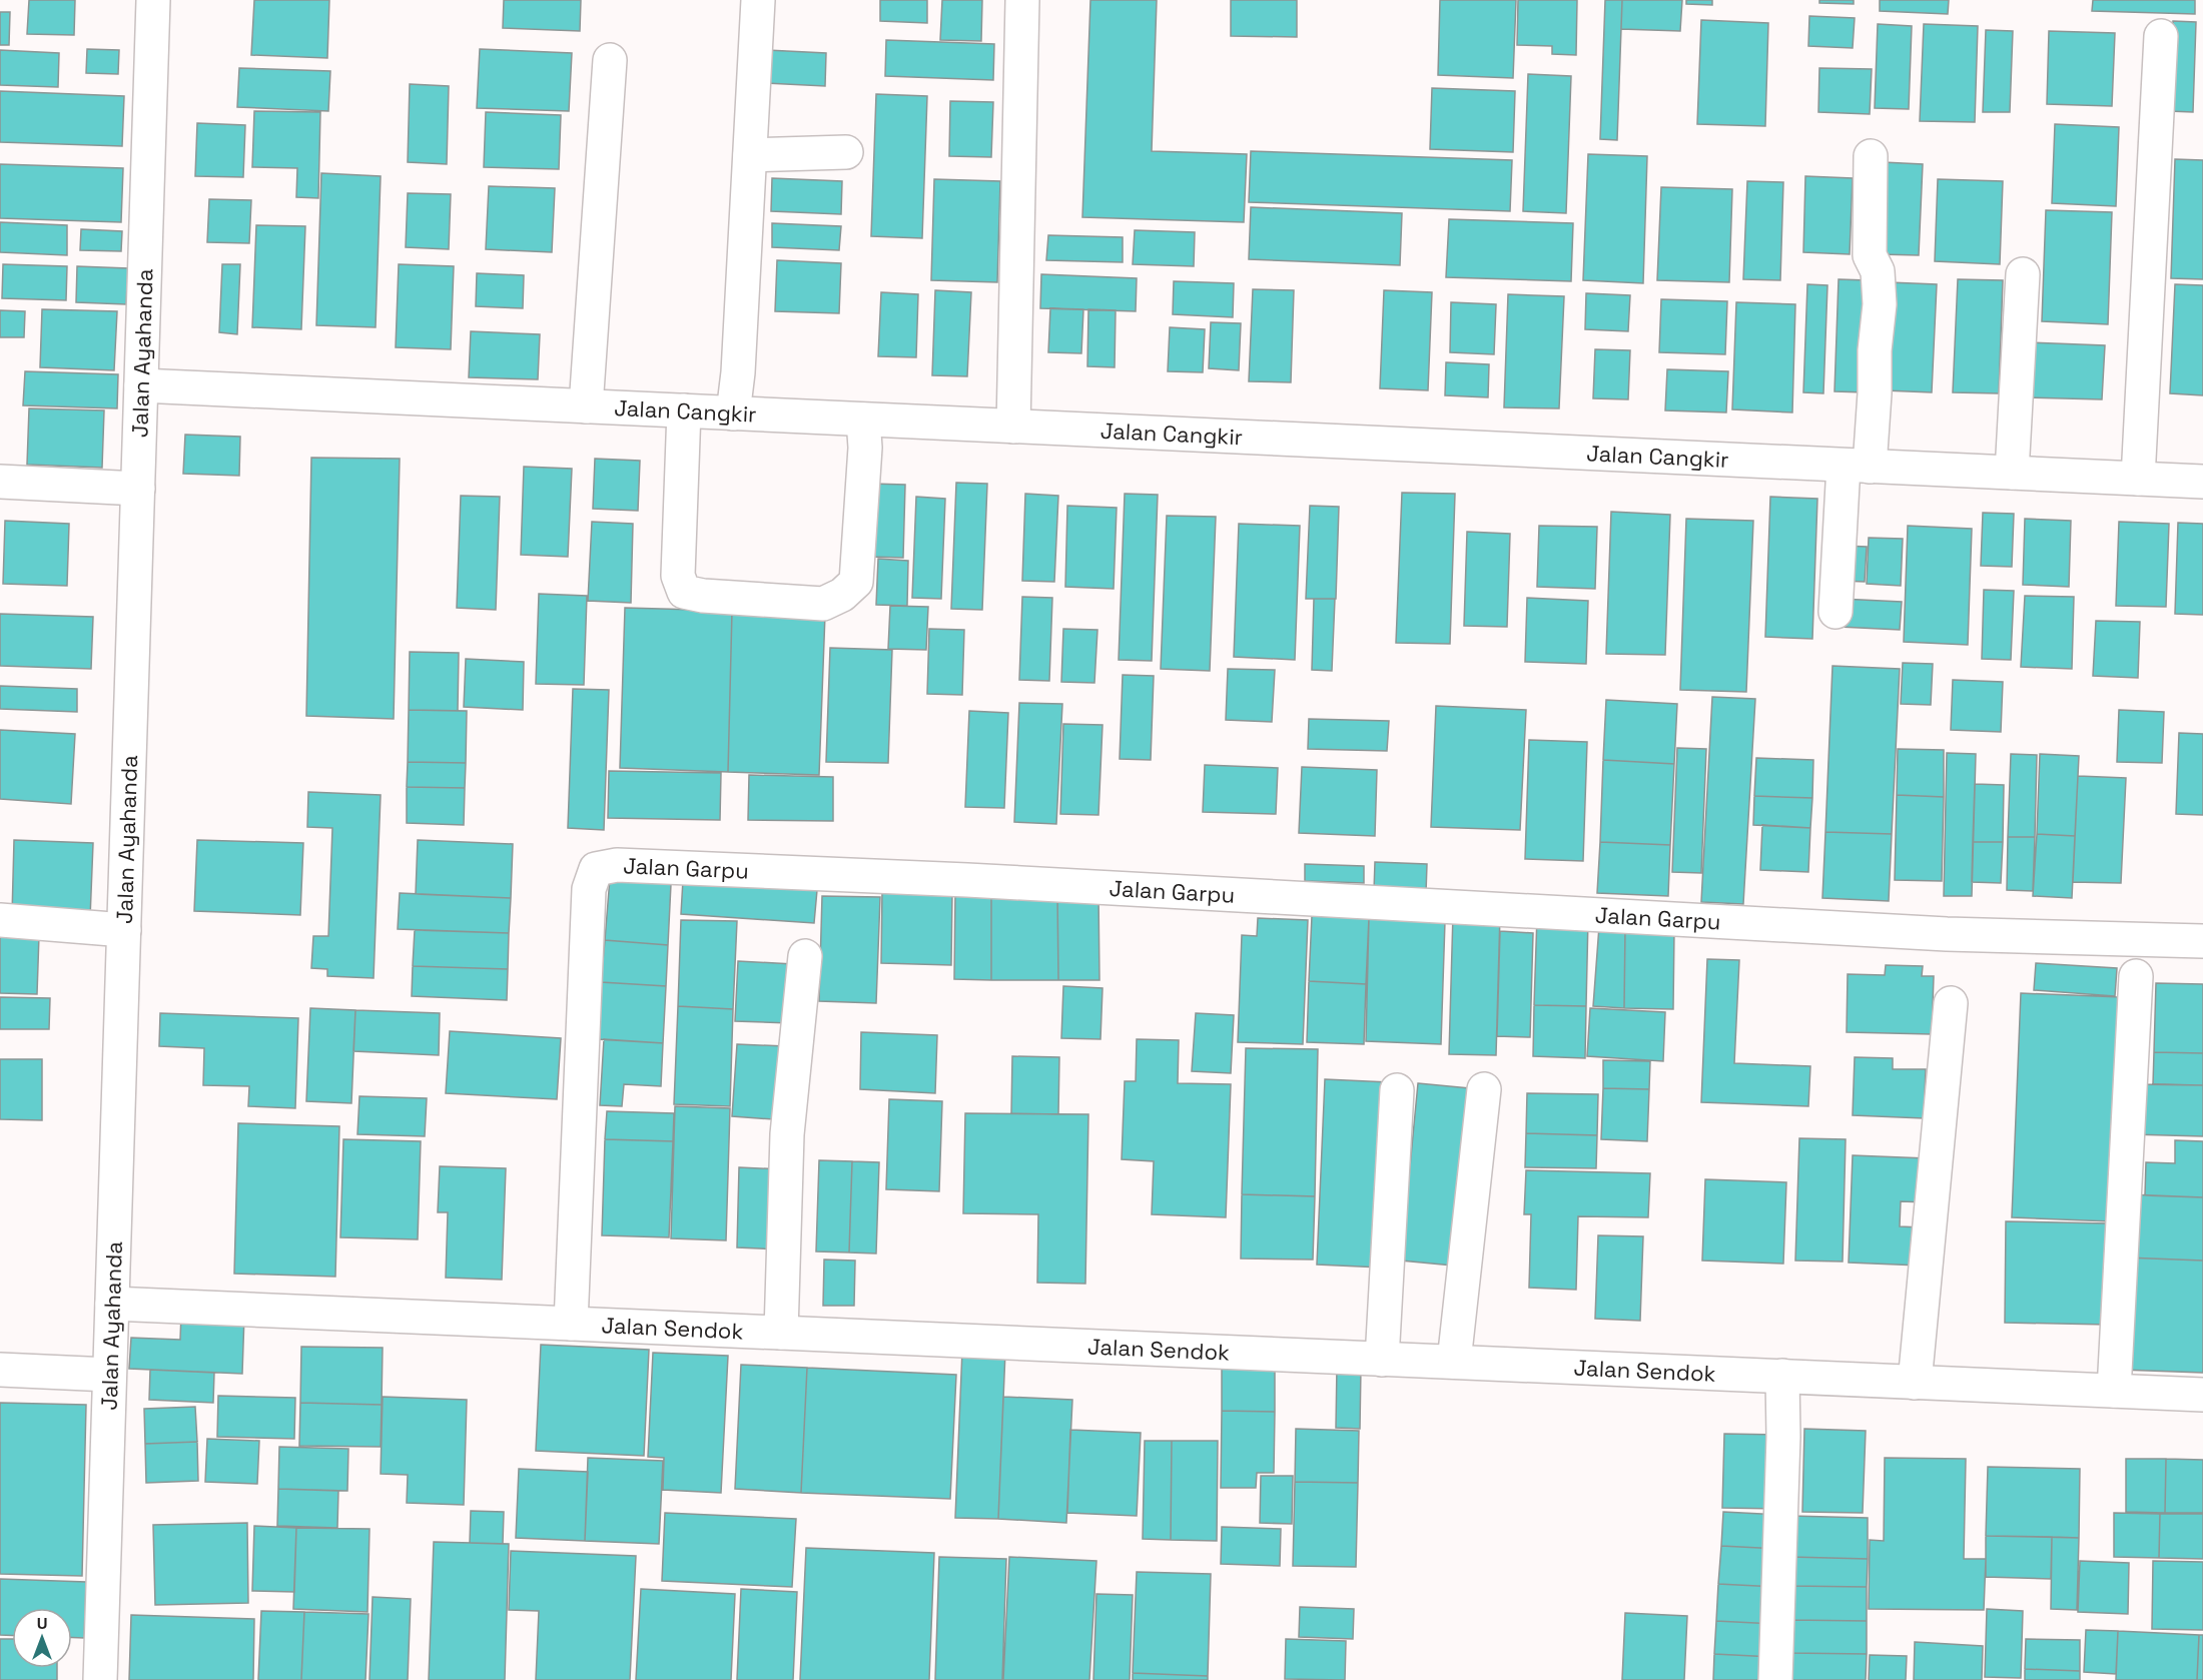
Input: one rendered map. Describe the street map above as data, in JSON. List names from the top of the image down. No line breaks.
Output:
{"streets":{"street":["Jalan Ayahanda","Jalan Cangkir","Jalan Garpu","Jalan Sendok"]},"crossings":[["Jalan Ayahanda","Jalan Cangkir"],["Jalan Ayahanda","Jalan Sendok"],["Jalan Garpu","Jalan Sendok"]],"north":"top"}
